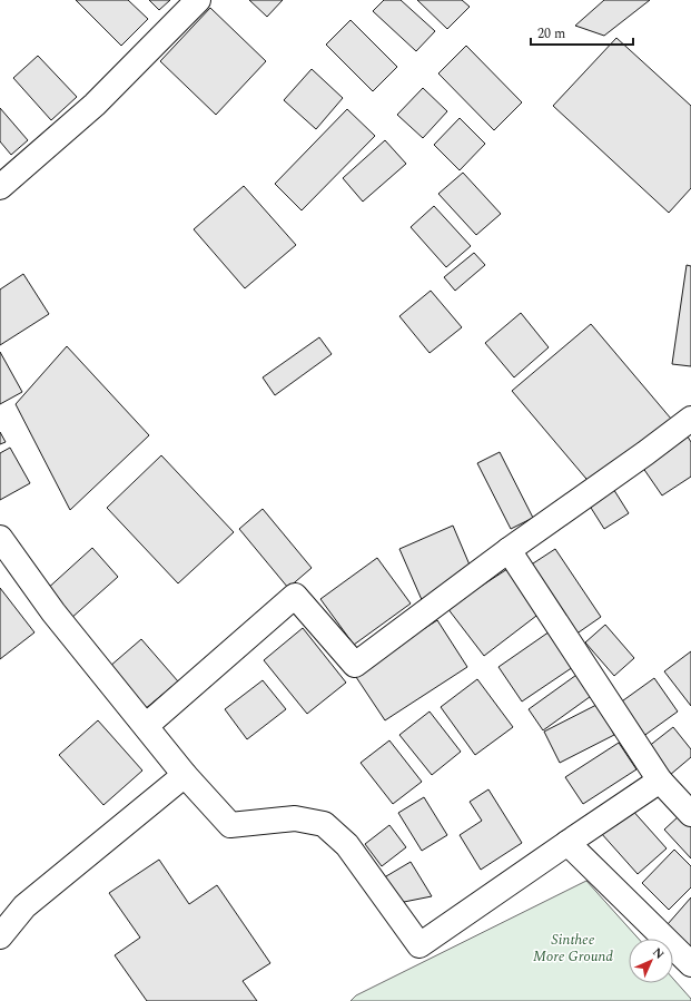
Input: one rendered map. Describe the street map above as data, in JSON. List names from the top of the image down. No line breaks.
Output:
{"parks":["Sinthee More Ground"],"scale_bar":"20 m","north":"top right"}
